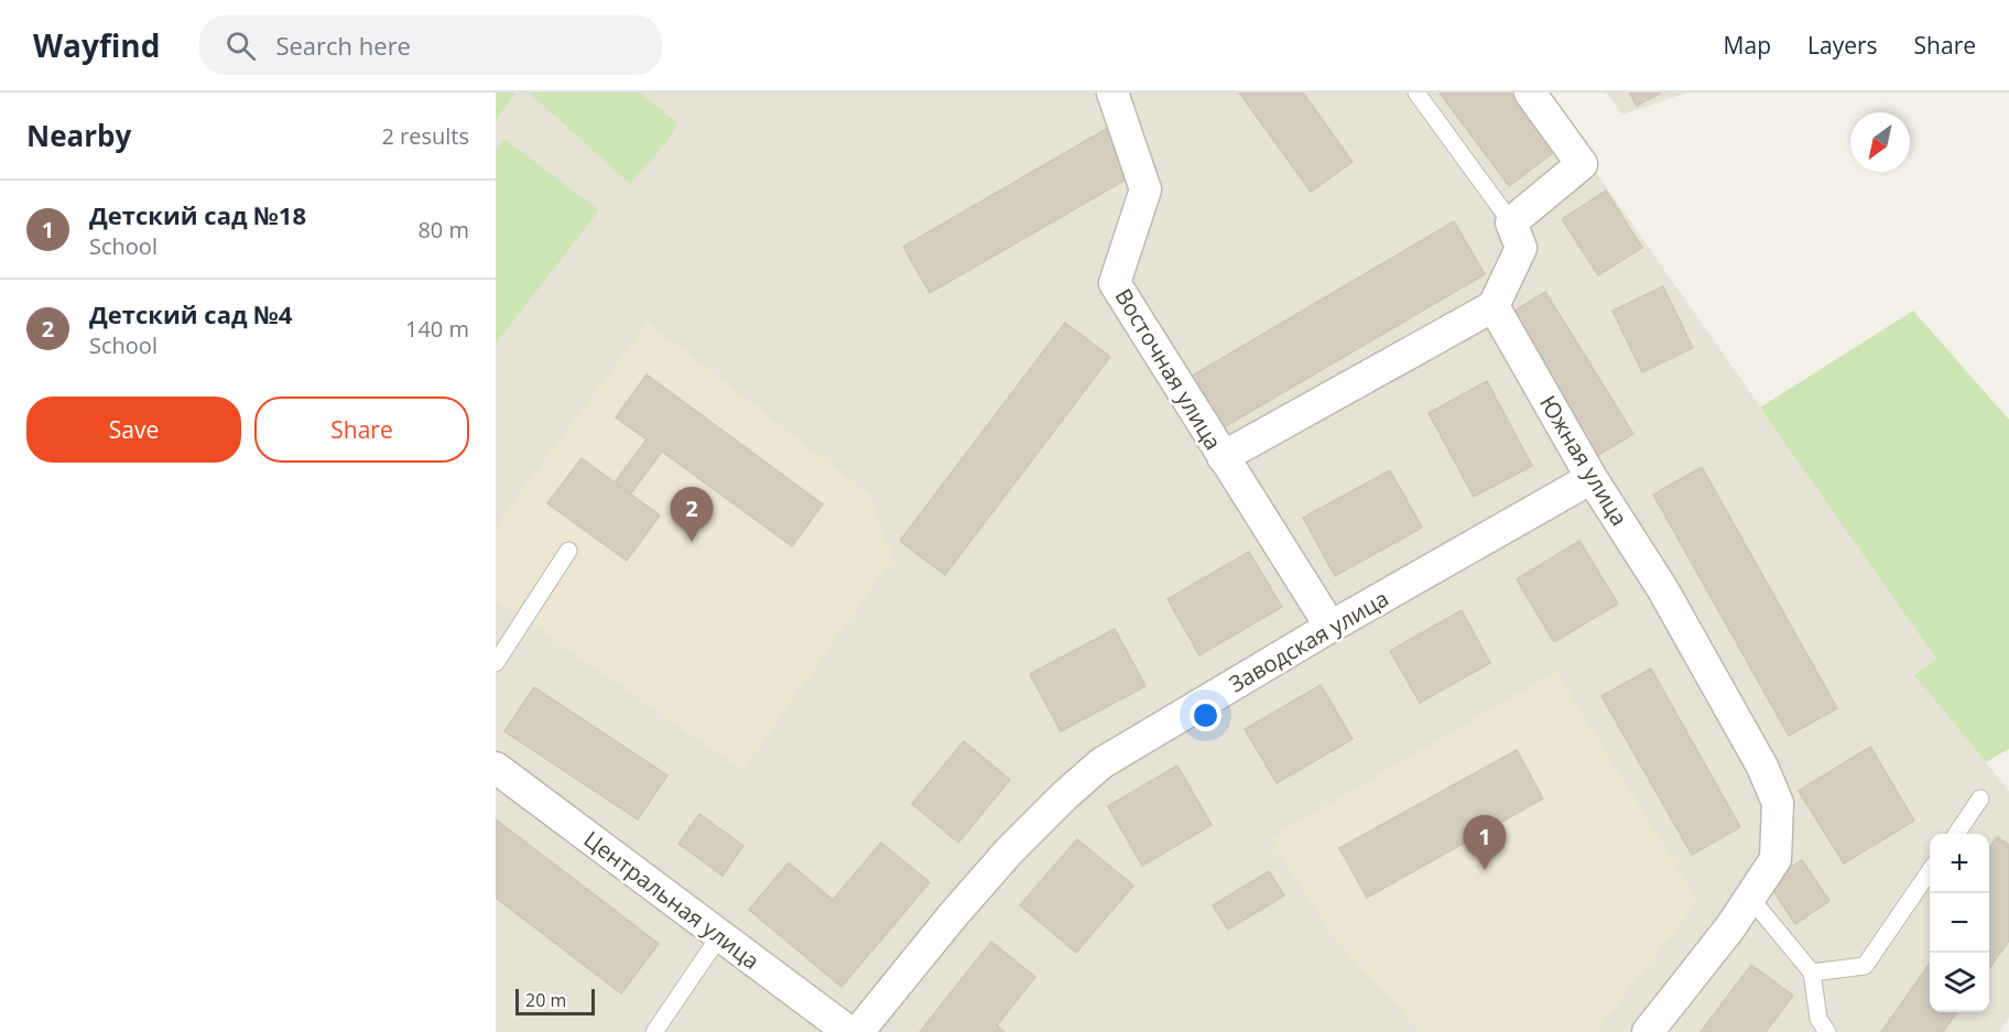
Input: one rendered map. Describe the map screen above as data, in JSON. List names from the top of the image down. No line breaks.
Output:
{"streets":{"street":["Восточная улица","Южная улица","Заводская улица","Центральная улица"]},"crossings":[["Восточная улица","Южная улица"],["Восточная улица","Заводская улица"],["Южная улица","Заводская улица"]],"scale_bar":"20 m","north":"bottom left","page":{"header":"Wayfind","search":"Search here","nav":["Map","Layers","Share"],"heading":["Nearby","2 results"],"list":[{"mark":"1","name":"Детский сад №18","note":"School","value":"80 m"},{"mark":"2","name":"Детский сад №4","note":"School","value":"140 m"}],"buttons":["Save","Share"],"pins":["2","1"],"map_buttons":["+","−"],"scale":"20 m"}}
